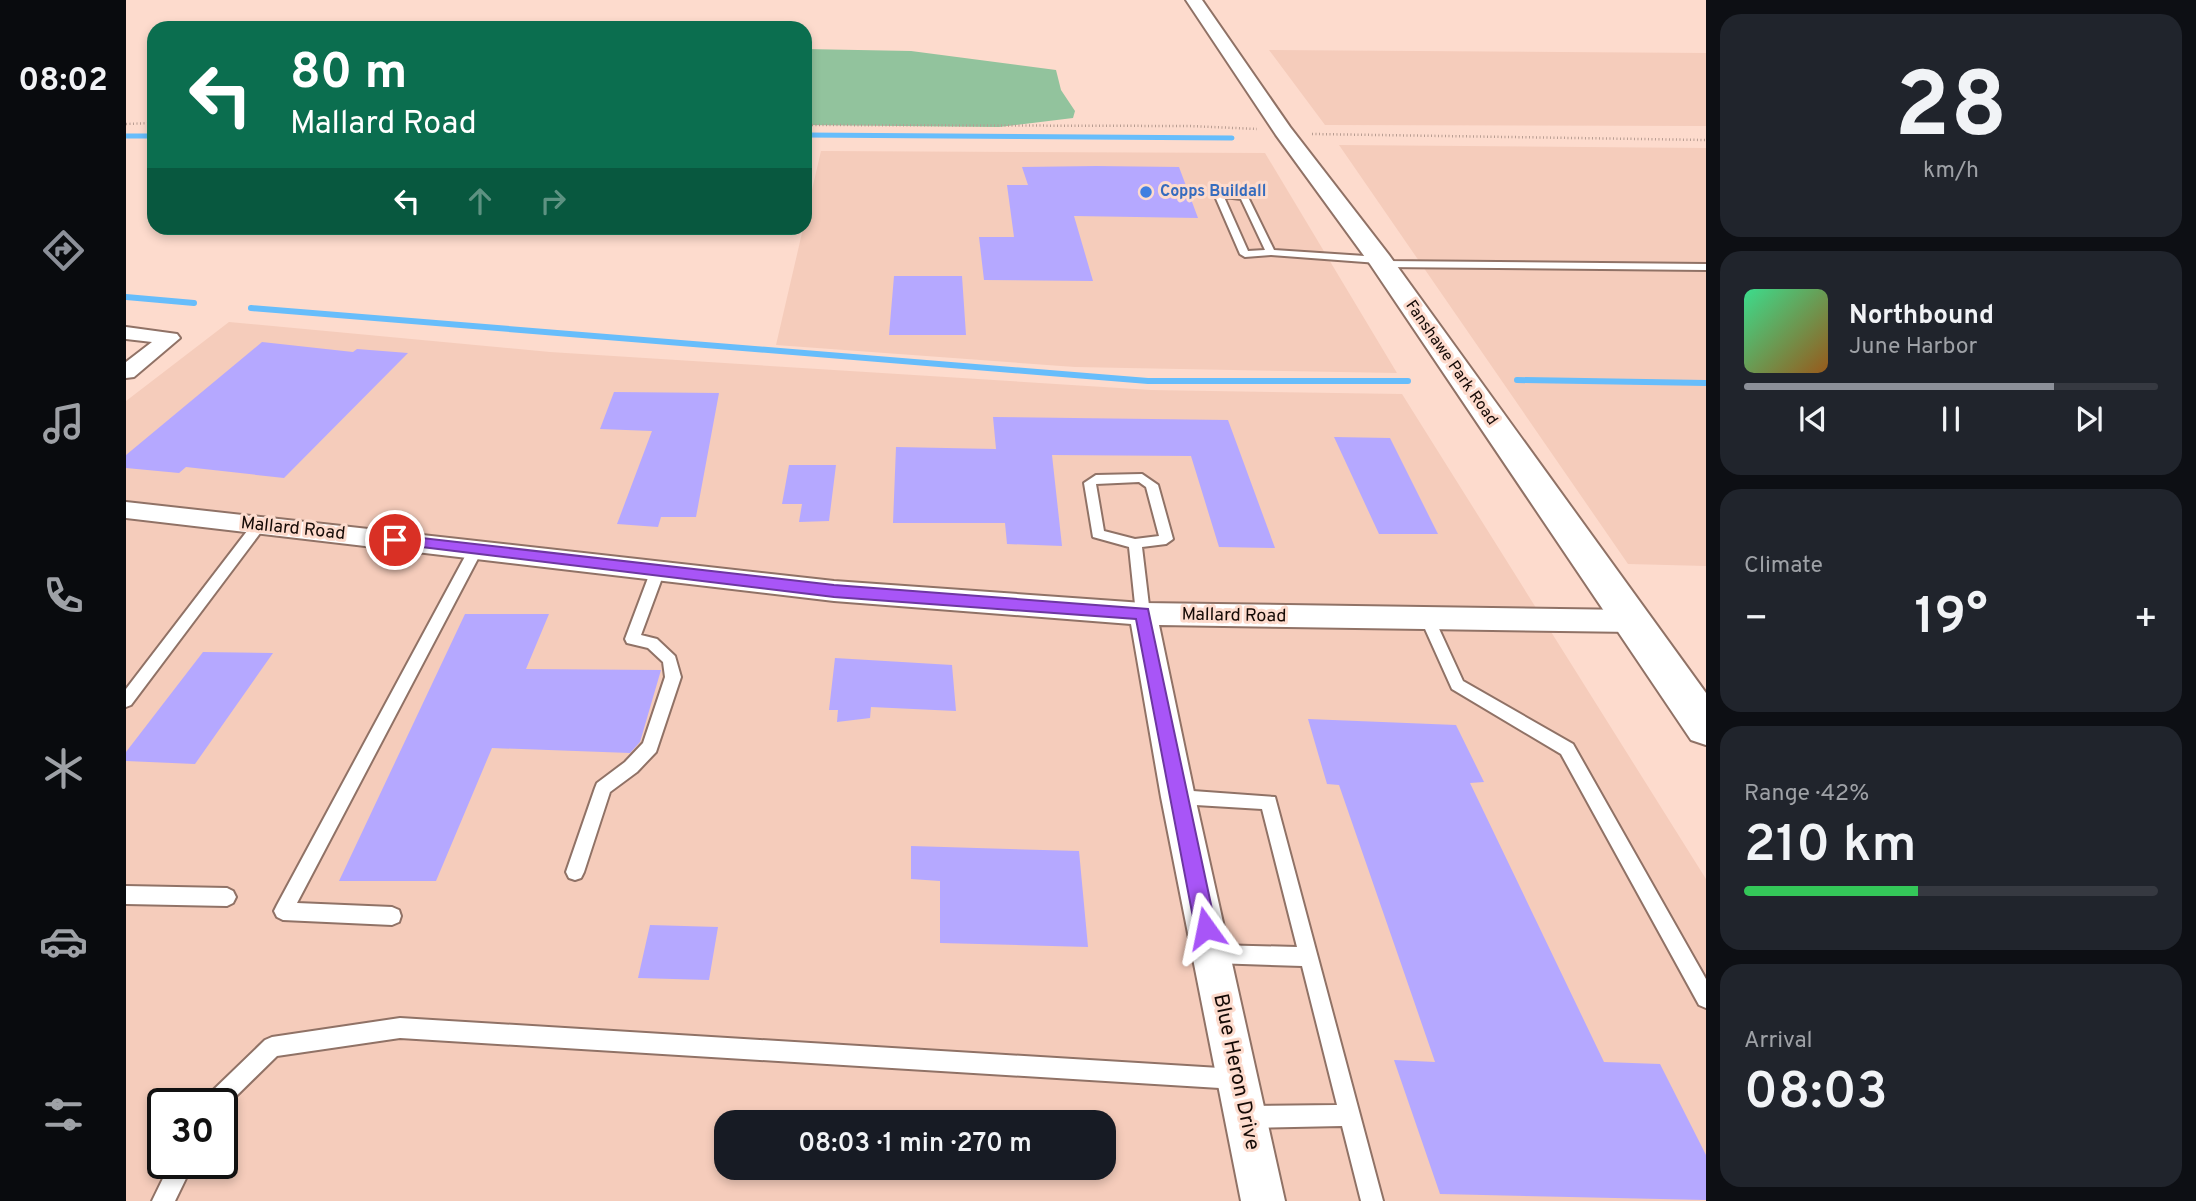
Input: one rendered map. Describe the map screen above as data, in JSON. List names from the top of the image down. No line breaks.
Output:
{"streets":{"main road":["Fanshawe Park Road"],"street":["Mallard Road","Blue Heron Drive"]},"crossings":[["Fanshawe Park Road","Mallard Road"],["Mallard Road","Blue Heron Drive"]],"places":["Copps Buildall"],"page":{"tabs":"08:02","tile":[["28","km/h"],"Climate",["Range · 42%","210 km"],["Arrival","08:03"]],"turn":["80 m","Mallard Road"],"song":["Northbound","June Harbor"],"heat":["−","19°","+"],"limit":"30","trip":"08:03 · 1 min · 270 m"}}
